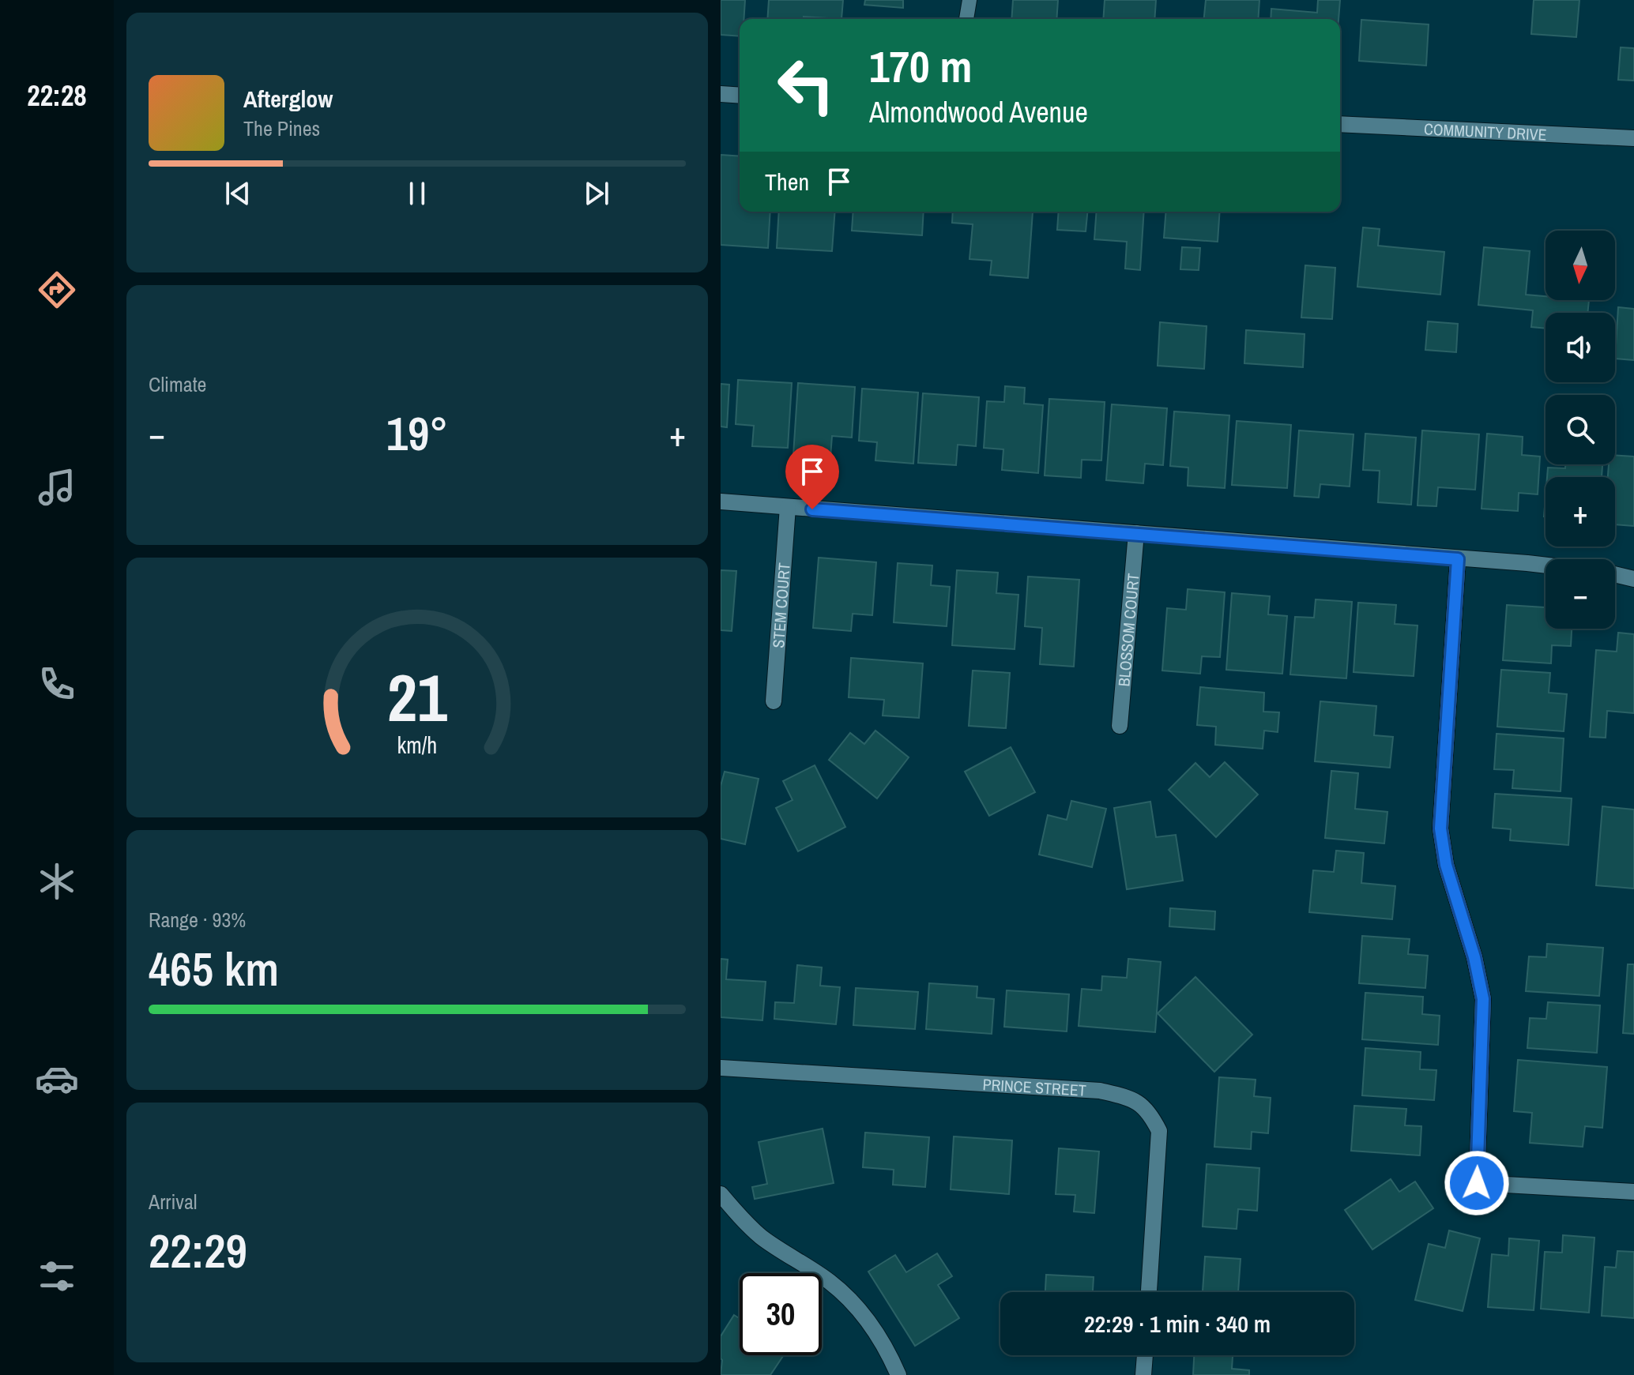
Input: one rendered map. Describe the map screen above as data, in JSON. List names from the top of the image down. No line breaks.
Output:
{"streets":{"street":["COMMUNITY DRIVE","STEM COURT","BLOSSOM COURT","PRINCE STREET"]},"north":"bottom","page":{"tabs":"22:28","turn":["170 m","Almondwood Avenue"],"song":["Afterglow","The Pines"],"then":"Then","map_buttons":["+","−"],"tile":["Climate",["Range · 93%","465 km"],["Arrival","22:29"]],"heat":["−","19°","+"],"limit":"30","trip":"22:29 · 1 min · 340 m","gauge":["21","km/h"]}}
